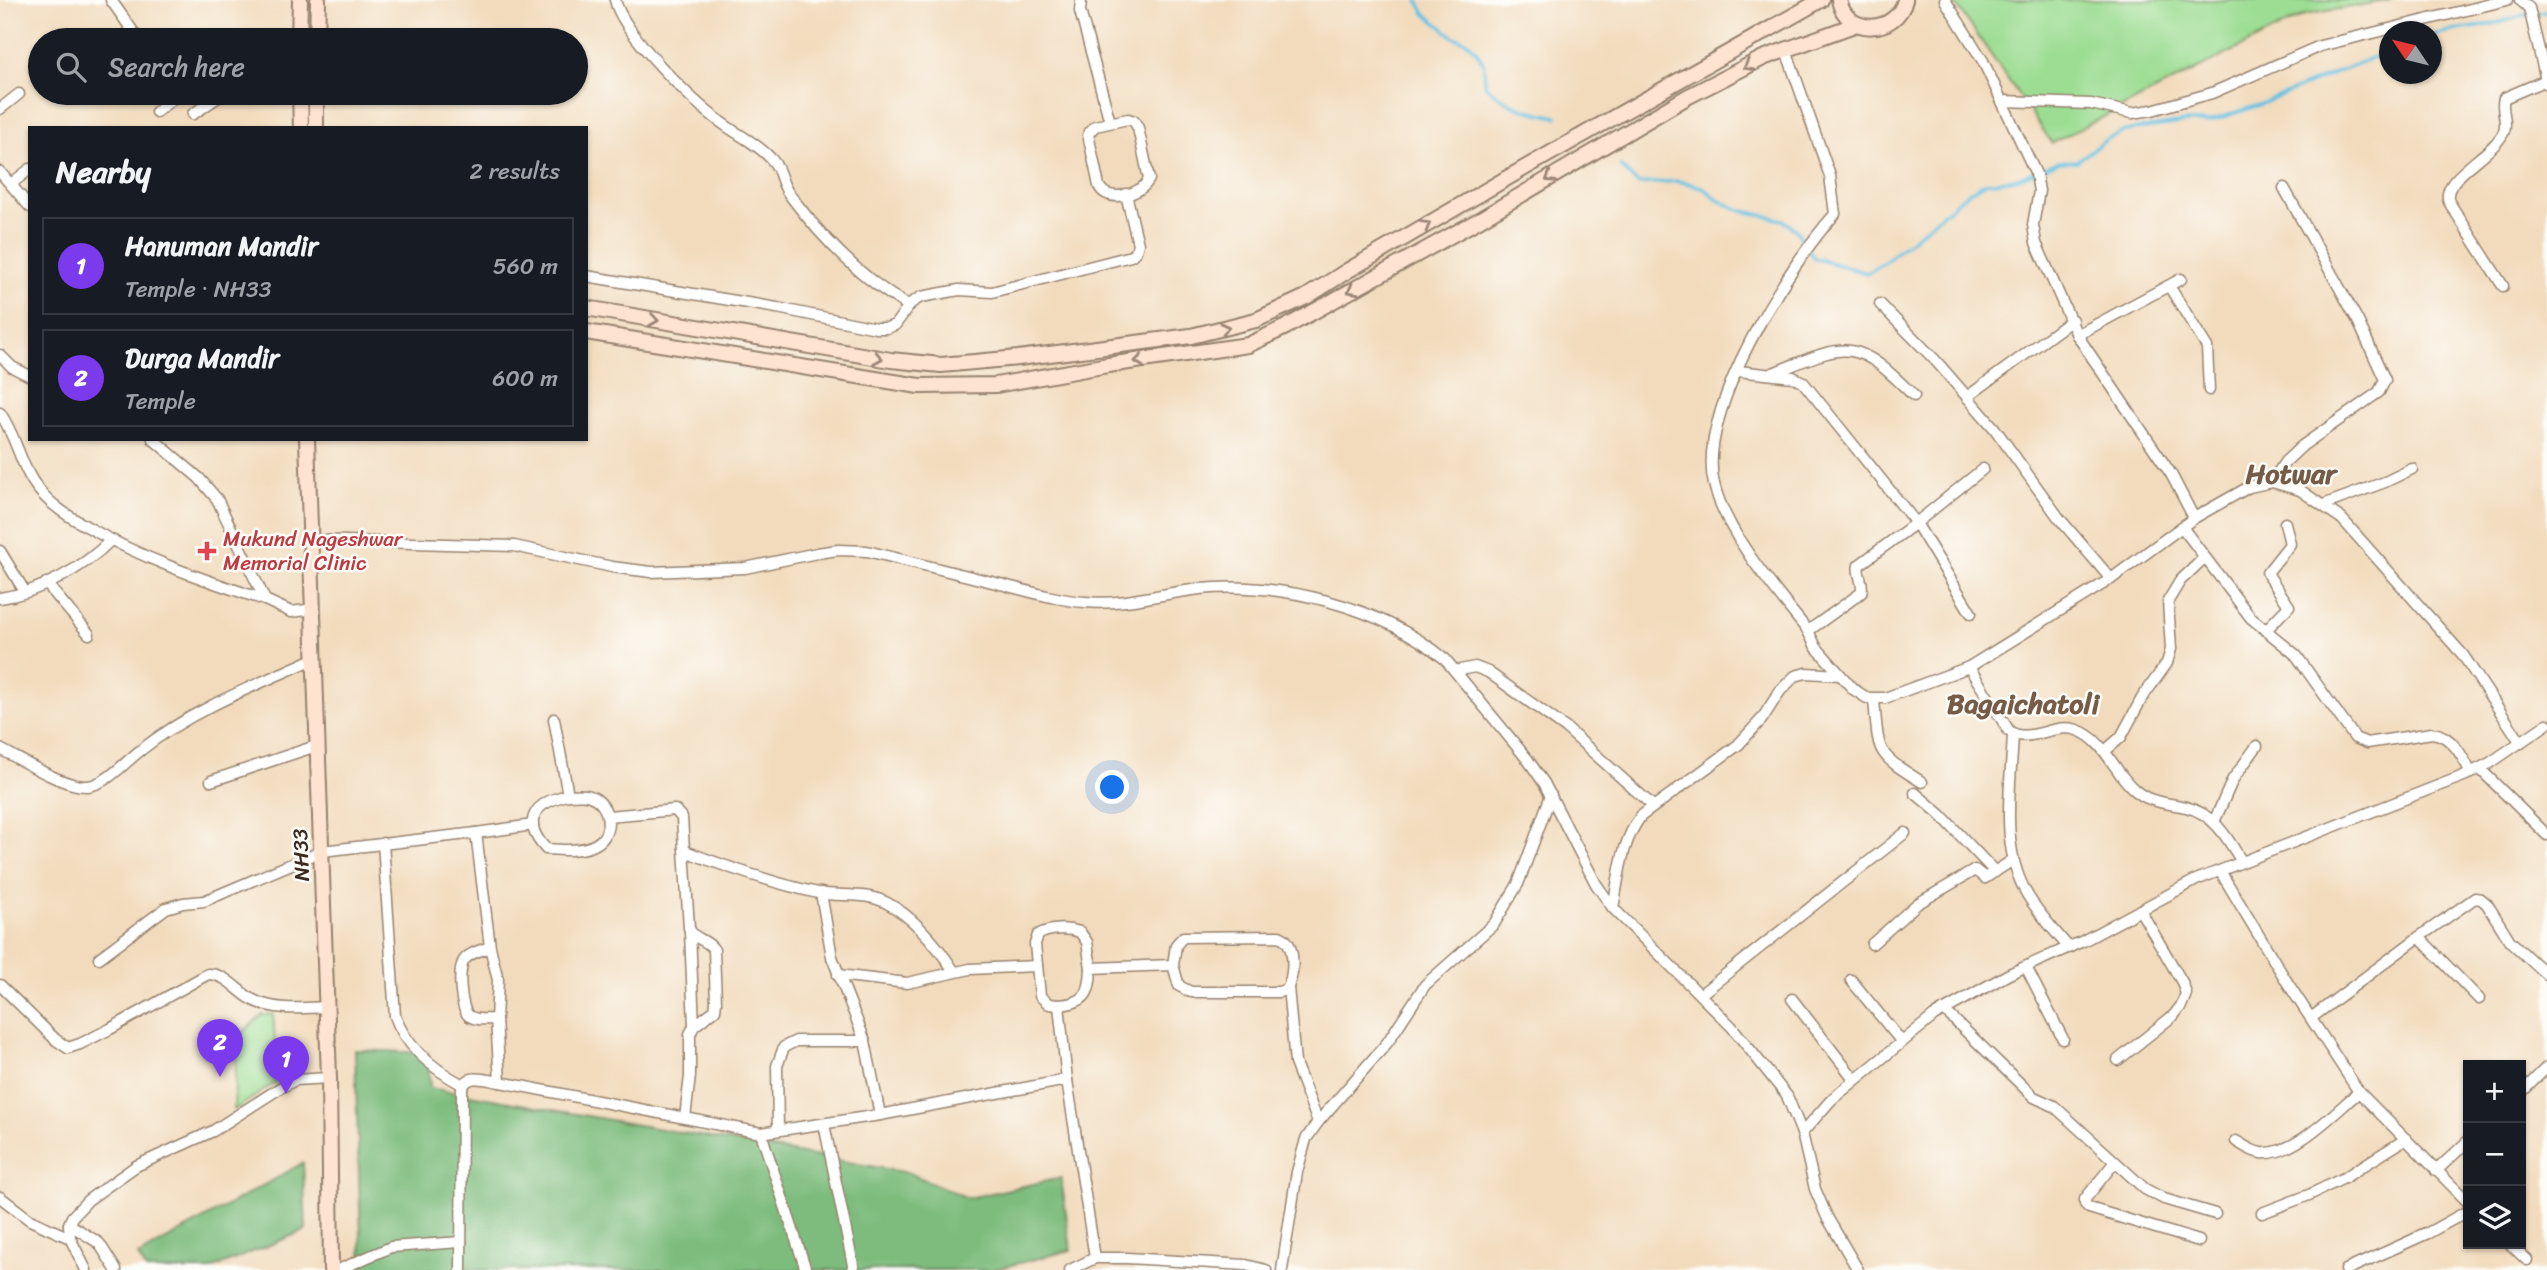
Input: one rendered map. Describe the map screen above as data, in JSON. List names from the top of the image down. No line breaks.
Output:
{"streets":{"main road":["NH33"]},"districts":["Hotwar","Bagaichatoli"],"places":{"health":["Mukund Nageshwar Memorial Clinic"]},"north":"top left","page":{"search":"Search here","heading":["Nearby","2 results"],"list":[{"mark":"1","name":"Hanuman Mandir","note":"Temple · NH33","value":"560 m"},{"mark":"2","name":"Durga Mandir","note":"Temple","value":"600 m"}],"pins":["2","1"],"map_buttons":["+","−"]}}
